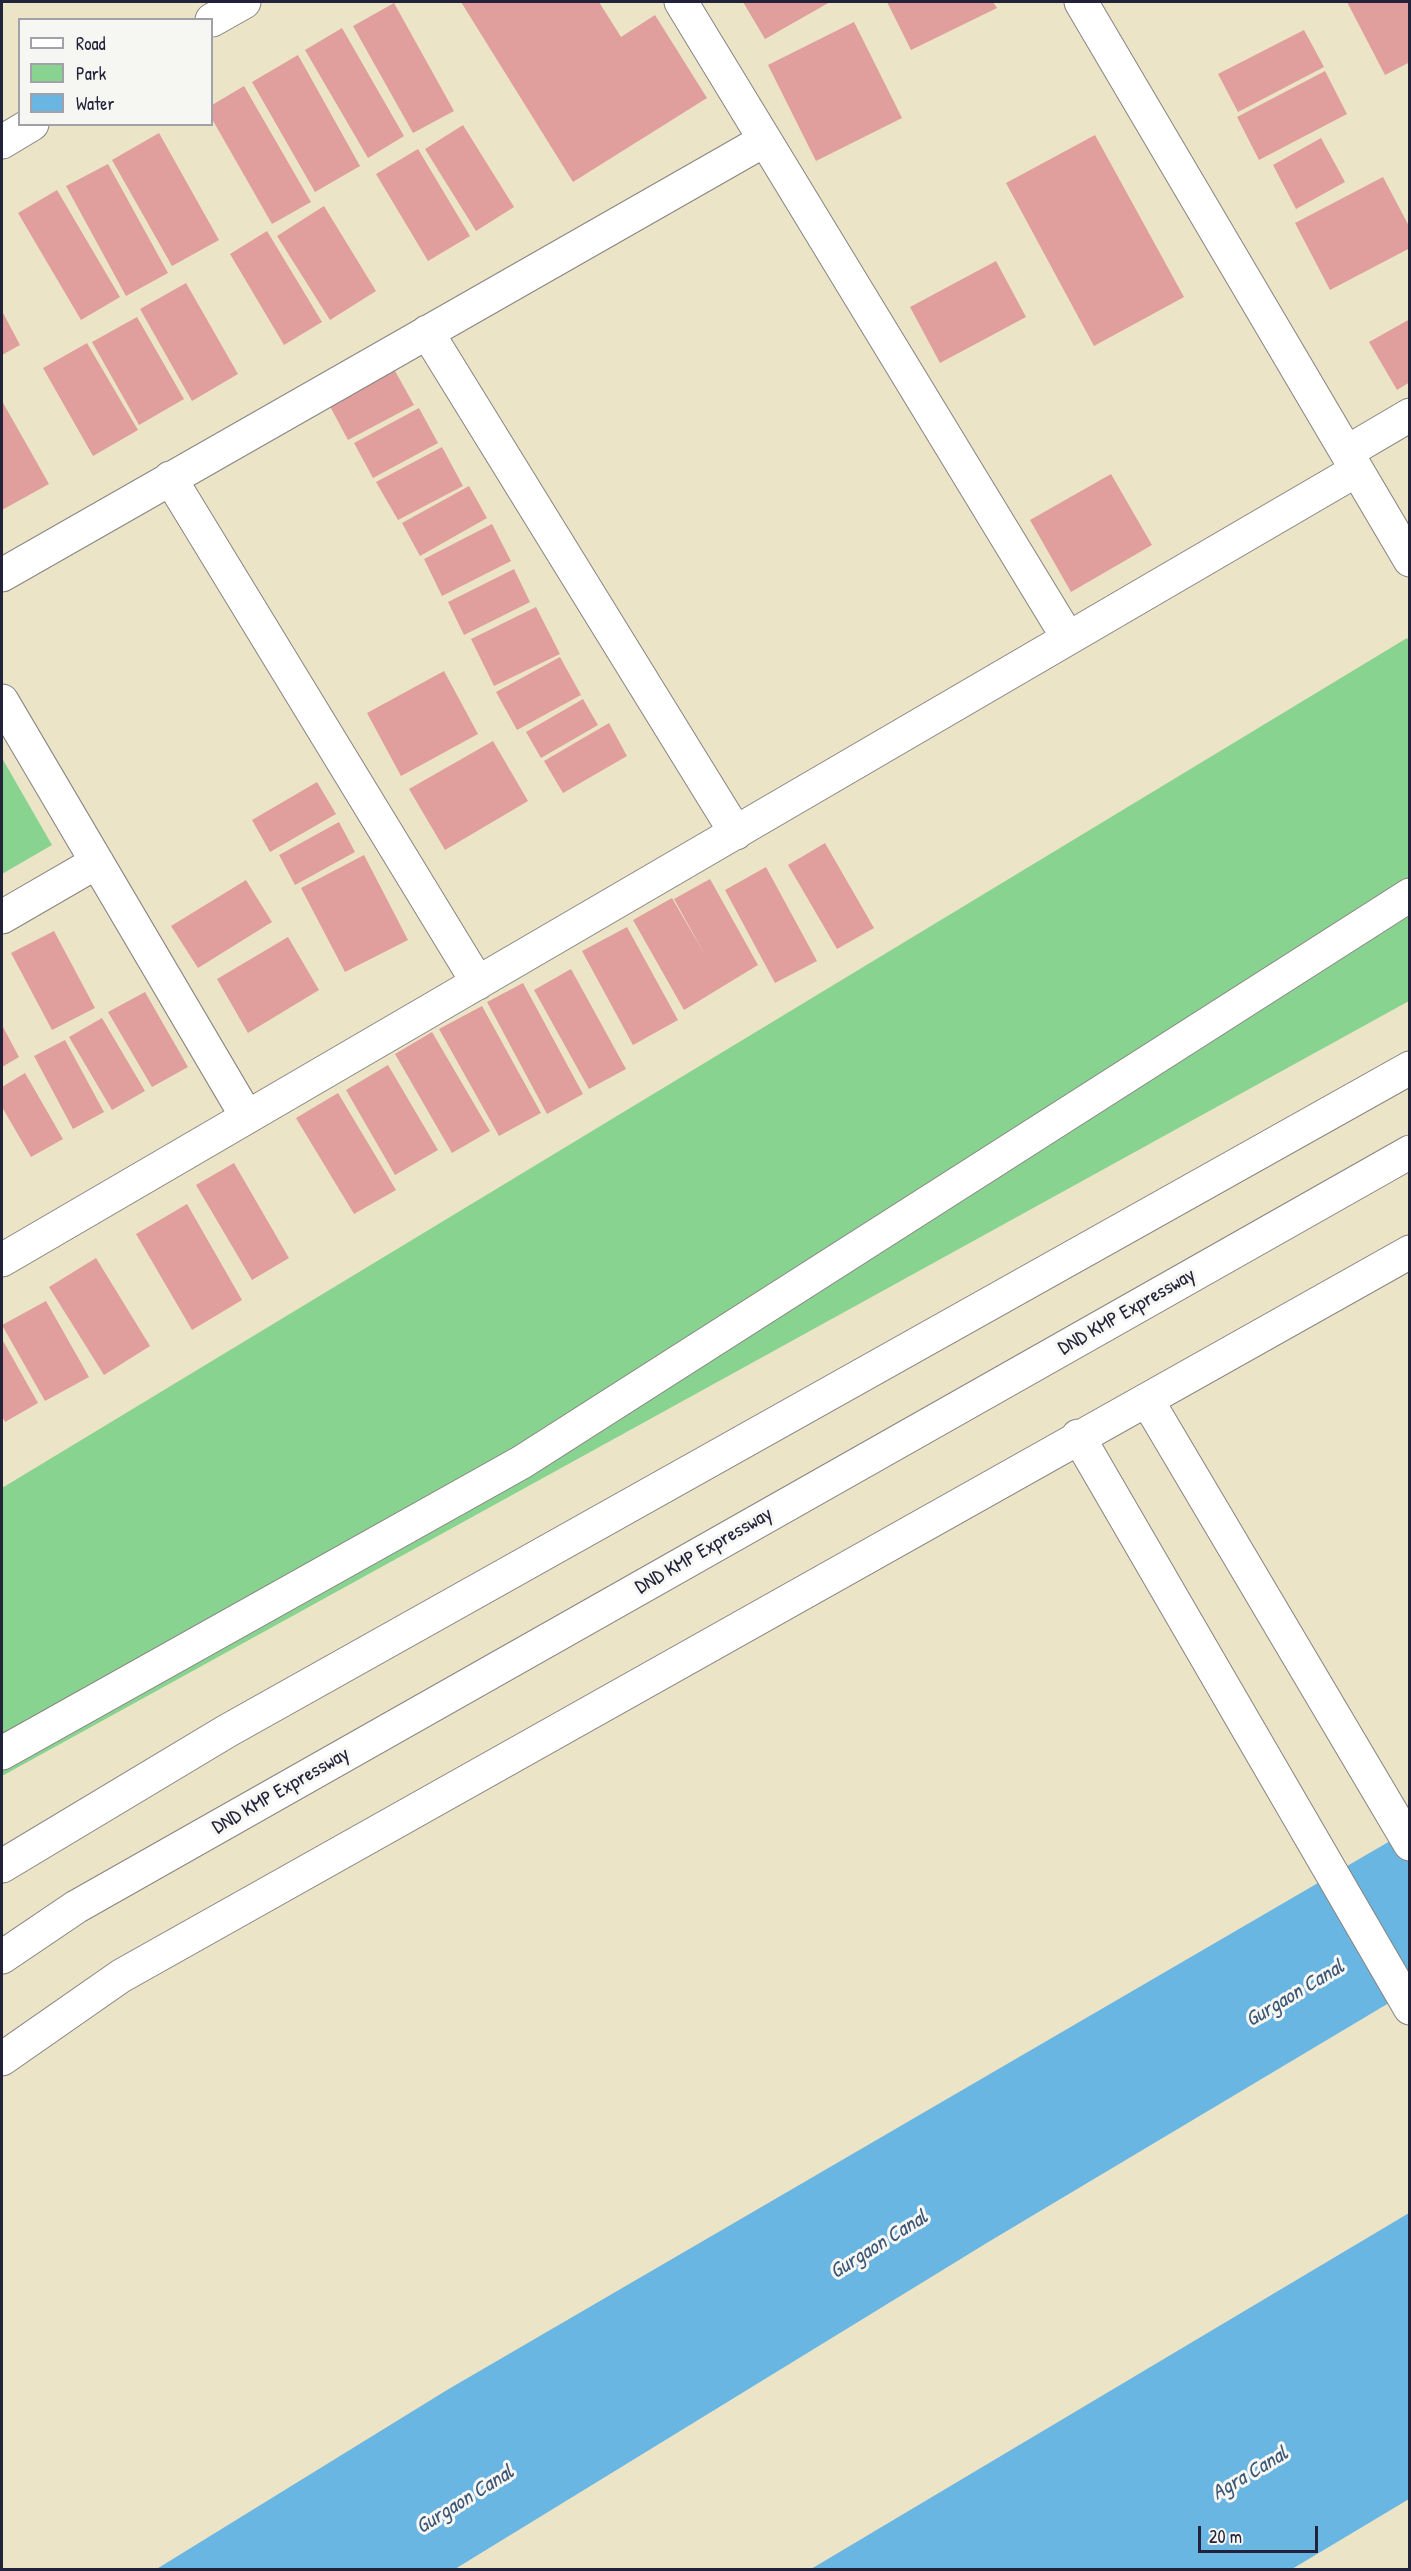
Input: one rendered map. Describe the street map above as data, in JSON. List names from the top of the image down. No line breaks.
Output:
{"streets":{"main road":["DND KMP Expressway"]},"water":["Gurgaon Canal","Agra Canal"],"legend":["Road","Park","Water"],"scale_bar":"20 m"}
